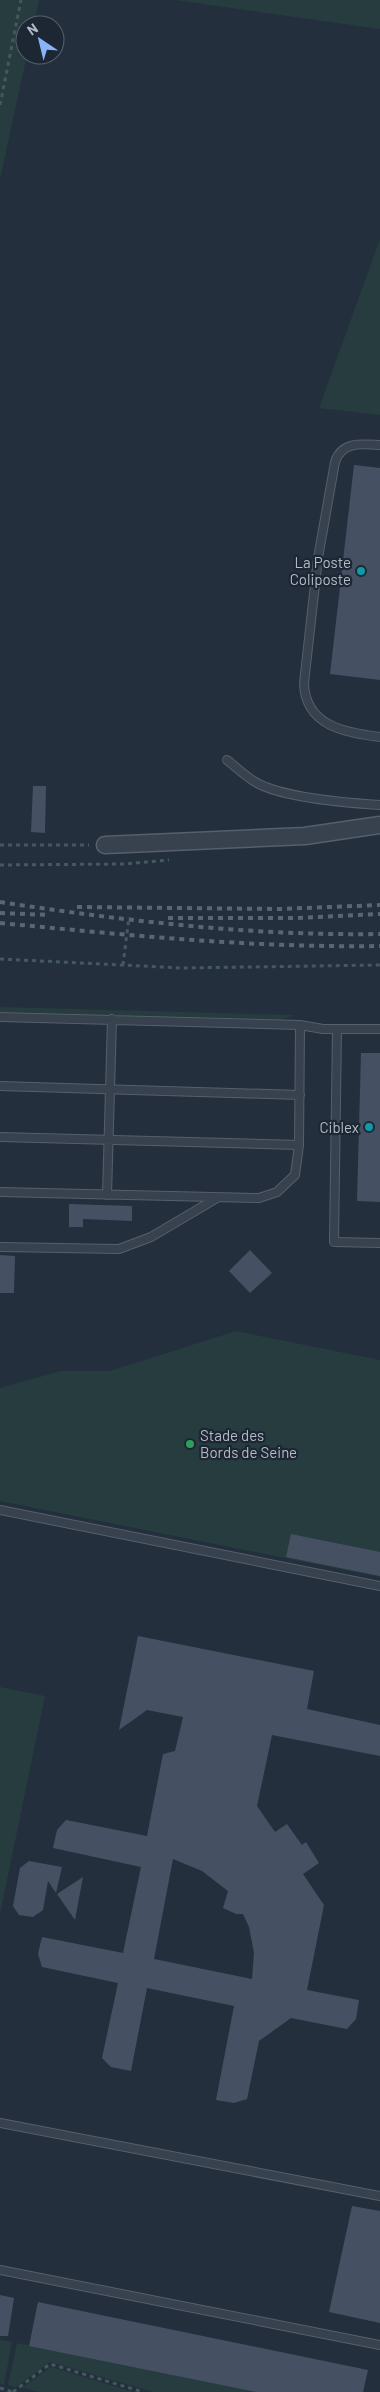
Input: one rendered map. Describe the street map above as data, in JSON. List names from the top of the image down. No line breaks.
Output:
{"places":["La Poste Coliposte","Ciblex","Stade des Bords de Seine"],"north":"top left"}
